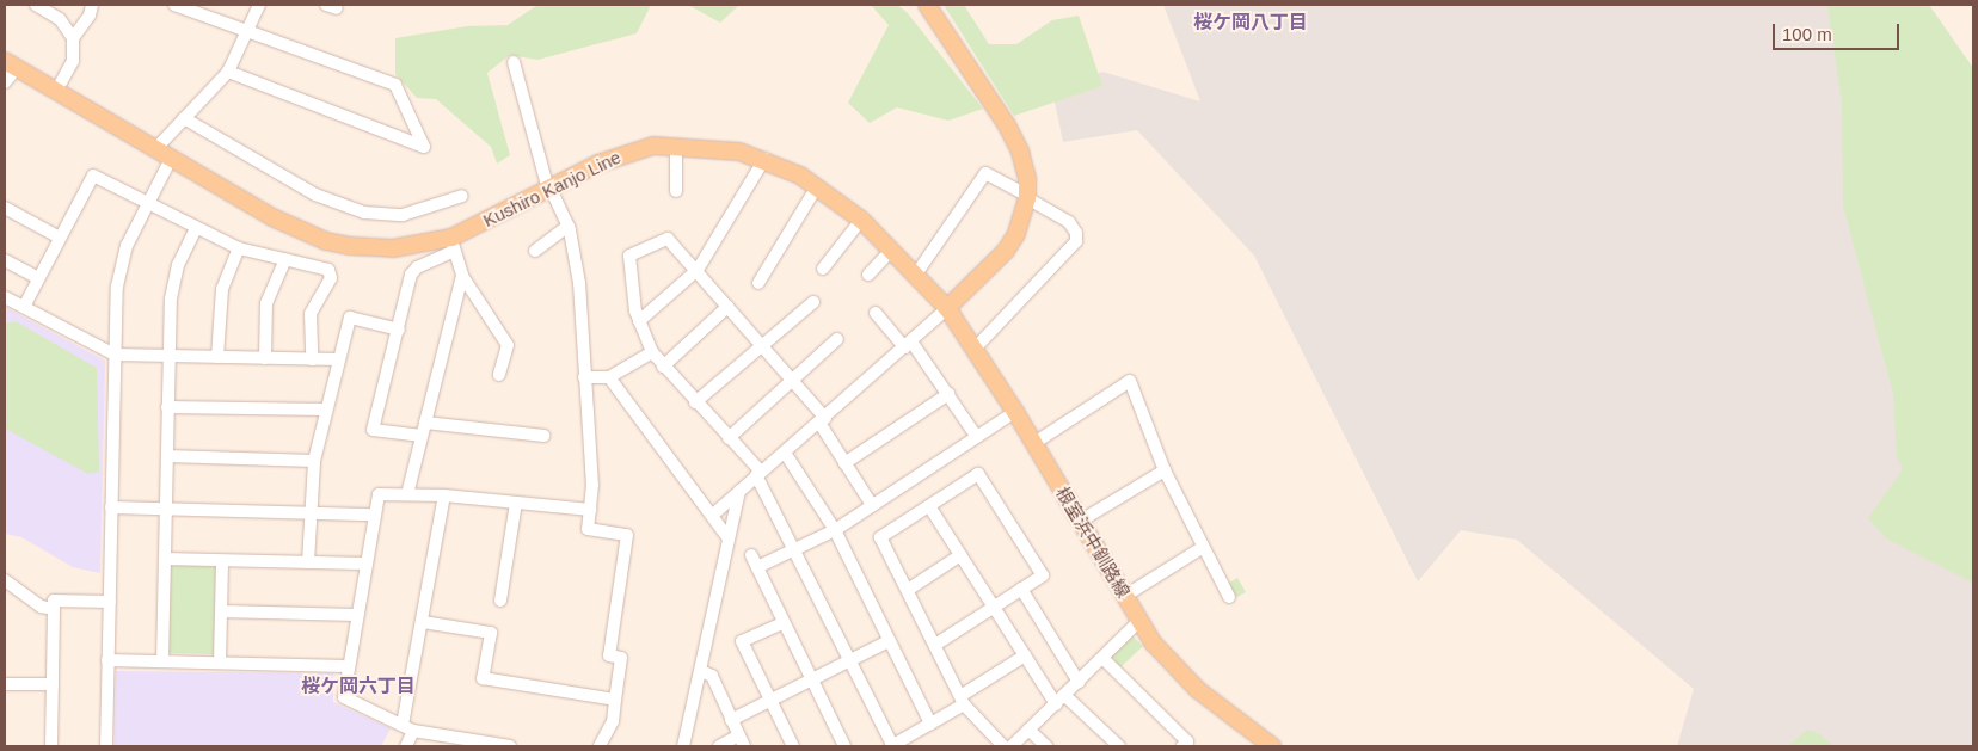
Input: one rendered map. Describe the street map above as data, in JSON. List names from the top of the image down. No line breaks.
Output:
{"streets":{"main road":["Kushiro Kanjo Line","根室浜中釧路線"]},"crossings":[["Kushiro Kanjo Line","根室浜中釧路線"]],"districts":["桜ケ岡八丁目","桜ケ岡六丁目"],"scale_bar":"100 m"}
